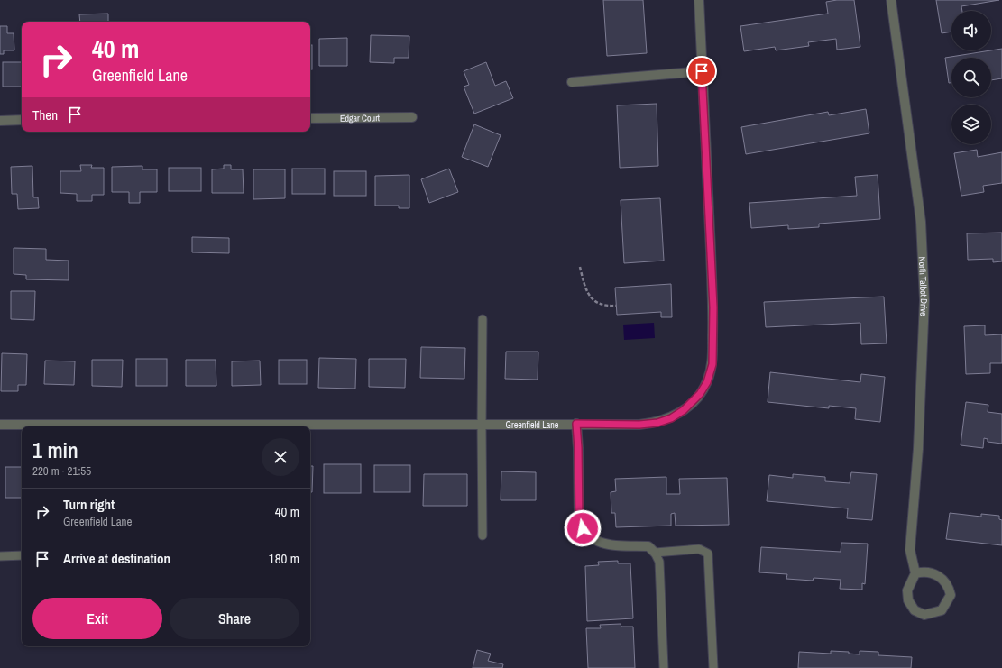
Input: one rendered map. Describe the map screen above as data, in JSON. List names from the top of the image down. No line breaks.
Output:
{"streets":{"street":["Edgar Court","North Talbot Drive","Greenfield Lane"]},"page":{"turn":["40 m","Greenfield Lane"],"then":"Then","heading":["1 min","220 m · 21:55"],"list":[{"name":"Turn right","note":"Greenfield Lane","value":"40 m"},{"name":"Arrive at destination","value":"180 m"}],"buttons":["Exit","Share"]}}
